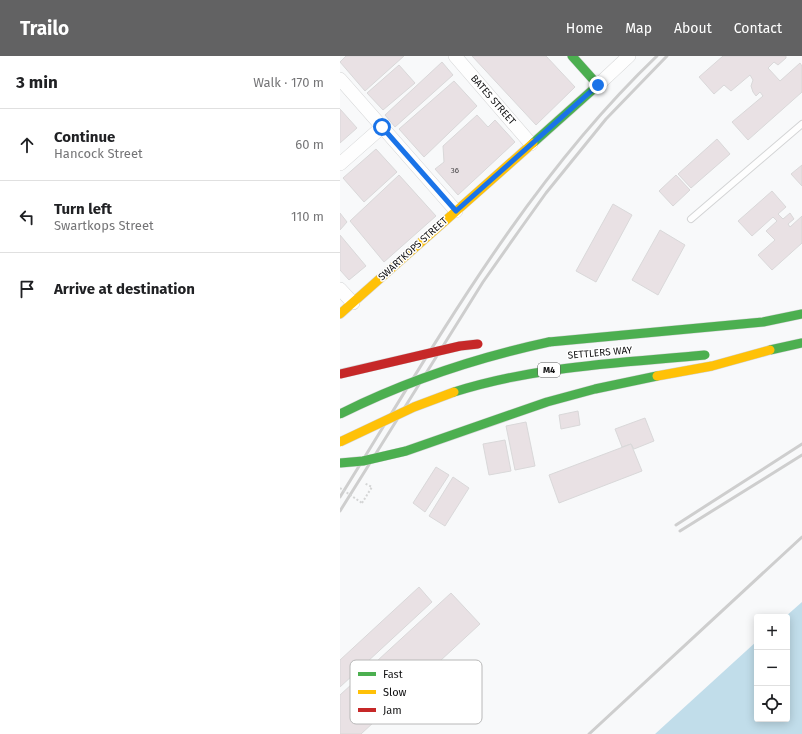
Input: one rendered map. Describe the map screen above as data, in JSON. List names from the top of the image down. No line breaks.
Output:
{"streets":{"main road":["SWARTKOPS STREET","SETTLERS WAY","M4"],"street":["BATES STREET"]},"crossings":[["BATES STREET","SWARTKOPS STREET"]],"house_numbers":["36"],"legend":["Fast","Slow","Jam"],"page":{"header":"Trailo","nav":["Home","Map","About","Contact"],"heading":["3 min","Walk · 170 m"],"list":[["Continue","Hancock Street","60 m"],["Turn left","Swartkops Street","110 m"],"Arrive at destination"],"map_buttons":["+","−"]}}
